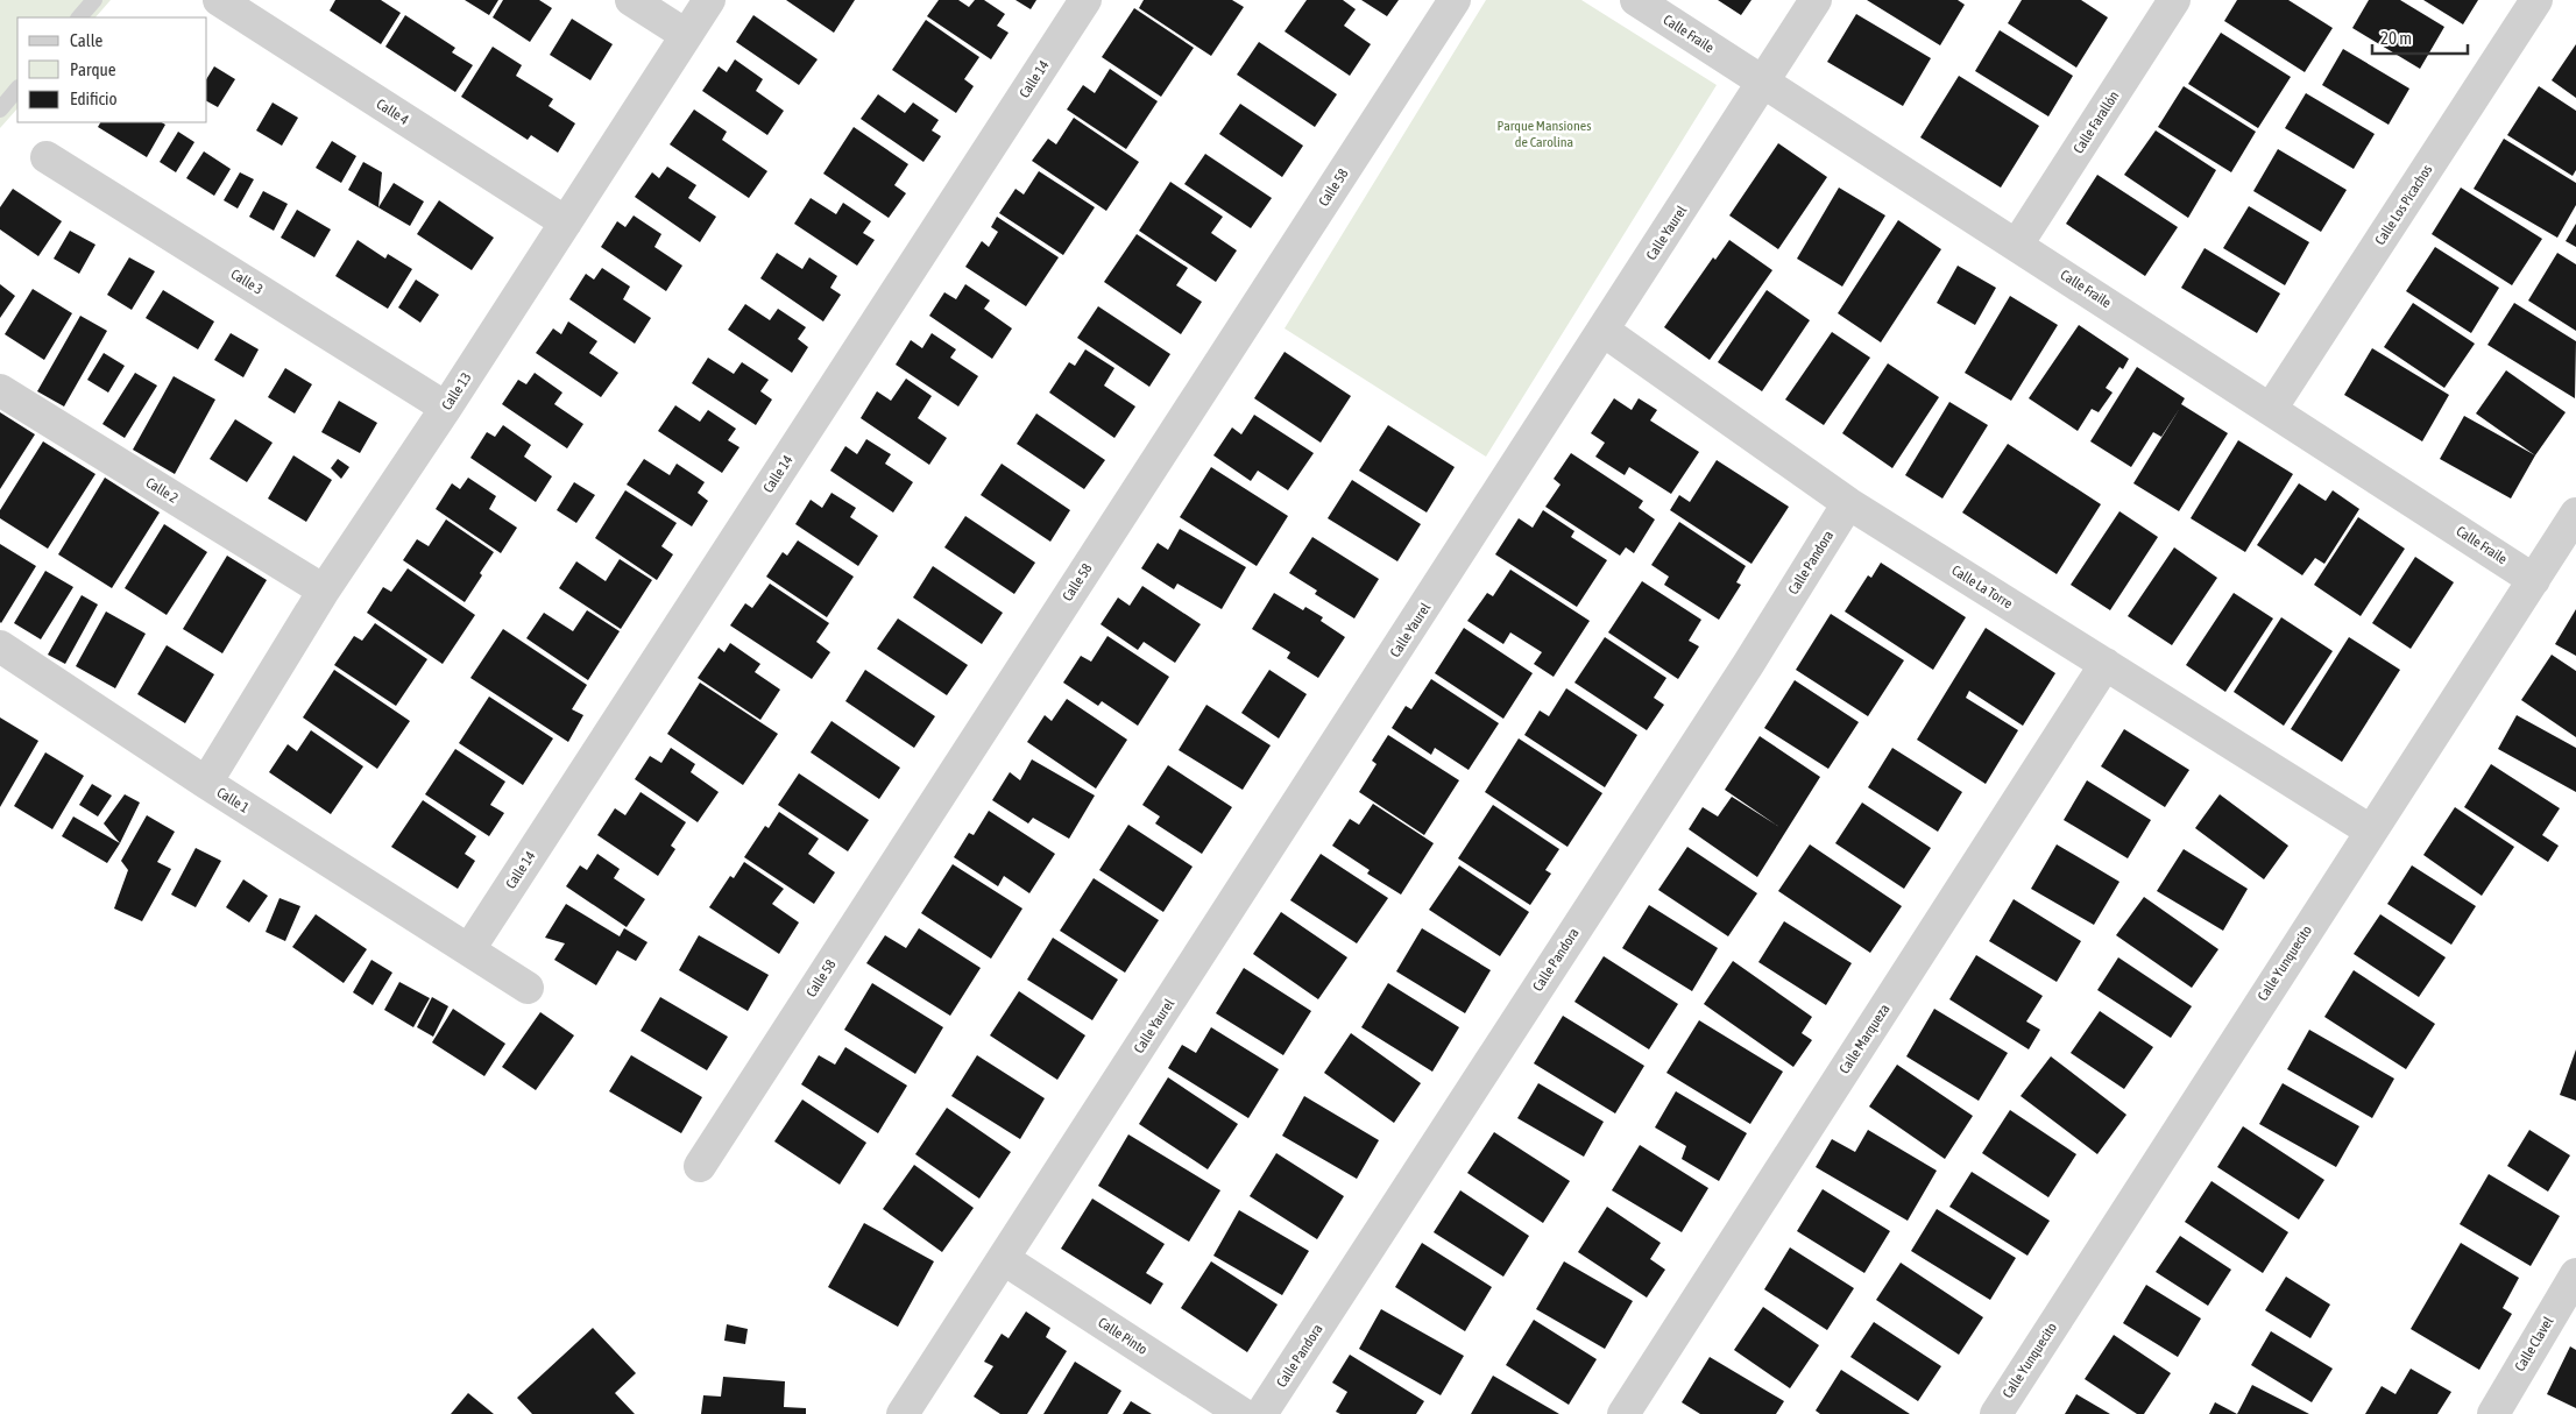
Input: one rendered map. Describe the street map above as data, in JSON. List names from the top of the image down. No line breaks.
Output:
{"streets":{"street":["Calle Fraile","Calle 14","Calle 4","Calle Farallón","Calle 58","Calle Los Picachos","Calle Yaurel","Calle 3","Calle 13","Calle 2","Calle Pandora","Calle La Torre","Calle 1","Calle Yunquecito","Calle Marqueza","Calle Pinto","Calle Clavel"]},"crossings":[["Calle Fraile","Calle Farallón"],["Calle Fraile","Calle Los Picachos"],["Calle Fraile","Calle Yaurel"],["Calle Fraile","Calle Yunquecito"],["Calle 14","Calle 1"],["Calle 4","Calle 13"],["Calle Yaurel","Calle La Torre"],["Calle Yaurel","Calle Pinto"],["Calle 3","Calle 13"],["Calle 13","Calle 2"],["Calle 13","Calle 1"],["Calle Pandora","Calle La Torre"],["Calle La Torre","Calle Yunquecito"],["Calle La Torre","Calle Marqueza"]],"parks":["Parque Mansiones de Carolina"],"legend":["Calle","Parque","Edificio"],"scale_bar":"20 m"}
